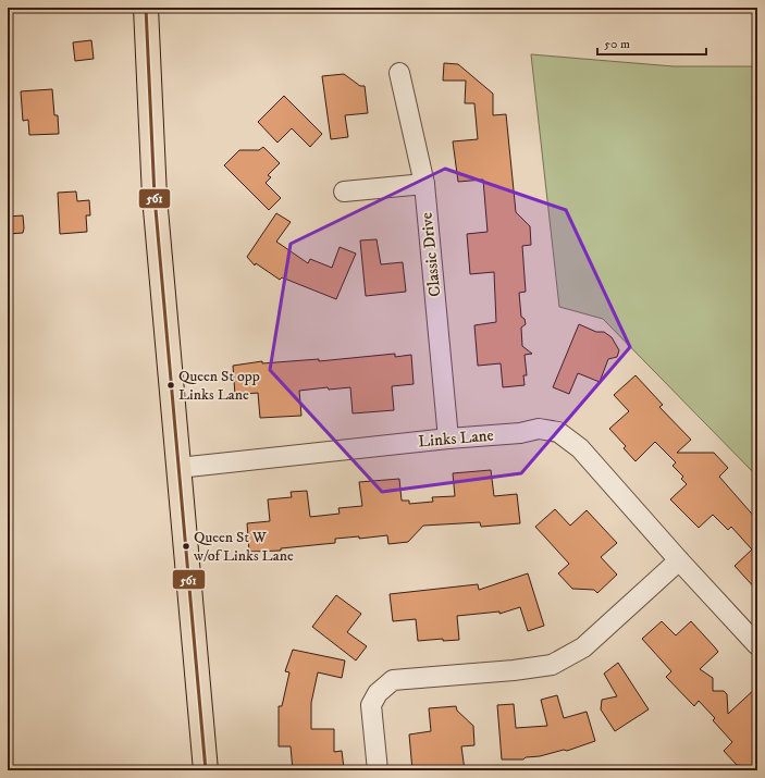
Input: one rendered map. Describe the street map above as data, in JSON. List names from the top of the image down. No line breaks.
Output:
{"streets":{"street":["Classic Drive","Links Lane"]},"crossings":[["Classic Drive","Links Lane"]],"places":["Queen St opp Links Lane","Queen St W w/of Links Lane"],"lines":["transit line 561"],"scale_bar":"50 m"}
